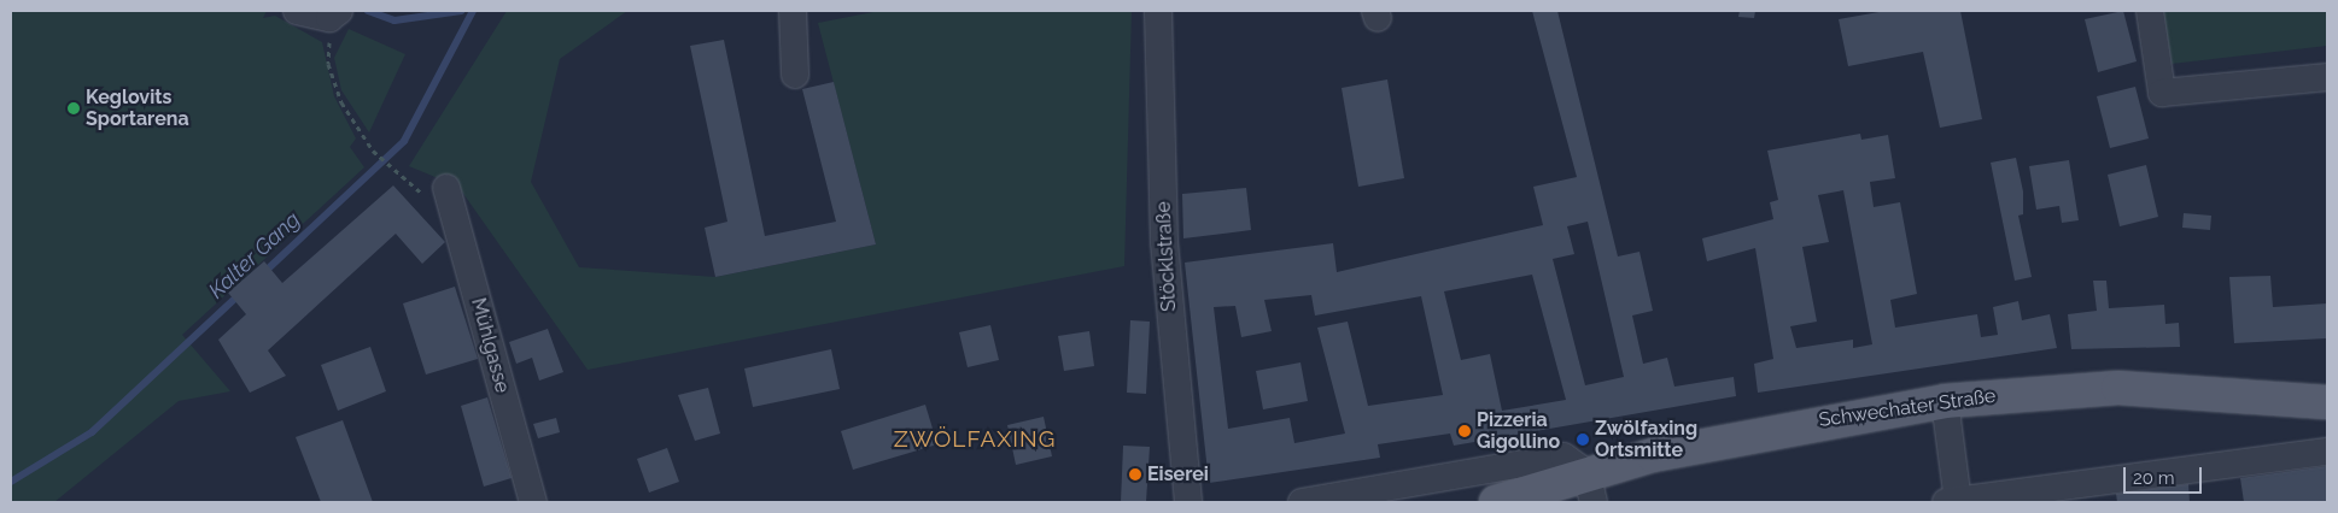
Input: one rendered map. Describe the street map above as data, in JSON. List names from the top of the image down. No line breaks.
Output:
{"streets":{"main road":["Schwechater Straße"],"street":["Stöcklstraße","Mühlgasse"]},"districts":["ZWÖLFAXING"],"water":["Kalter Gang"],"places":["Keglovits Sportarena","Pizzeria Gigollino","Zwölfaxing Ortsmitte","Eiserei"],"scale_bar":"20 m"}
